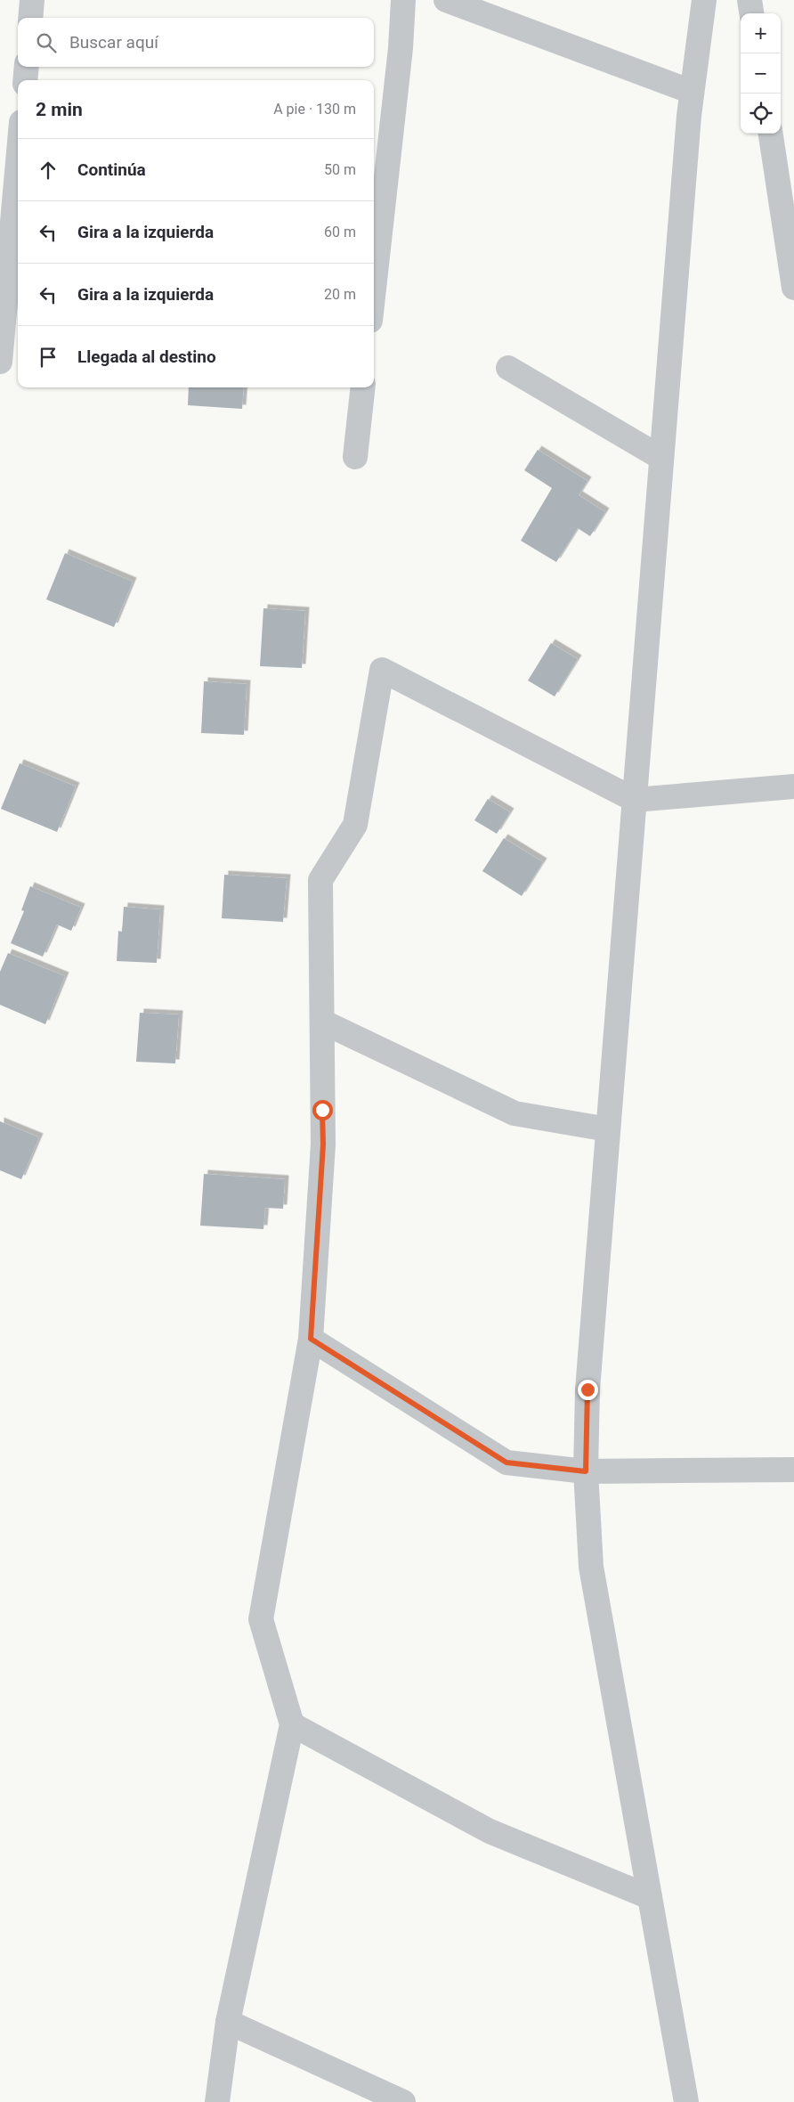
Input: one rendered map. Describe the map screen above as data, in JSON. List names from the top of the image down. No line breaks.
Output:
{"page":{"map_buttons":["+","−"],"search":"Buscar aquí","heading":["2 min","A pie · 130 m"],"list":[["Continúa","50 m"],["Gira a la izquierda","60 m"],["Gira a la izquierda","20 m"],"Llegada al destino"]}}
